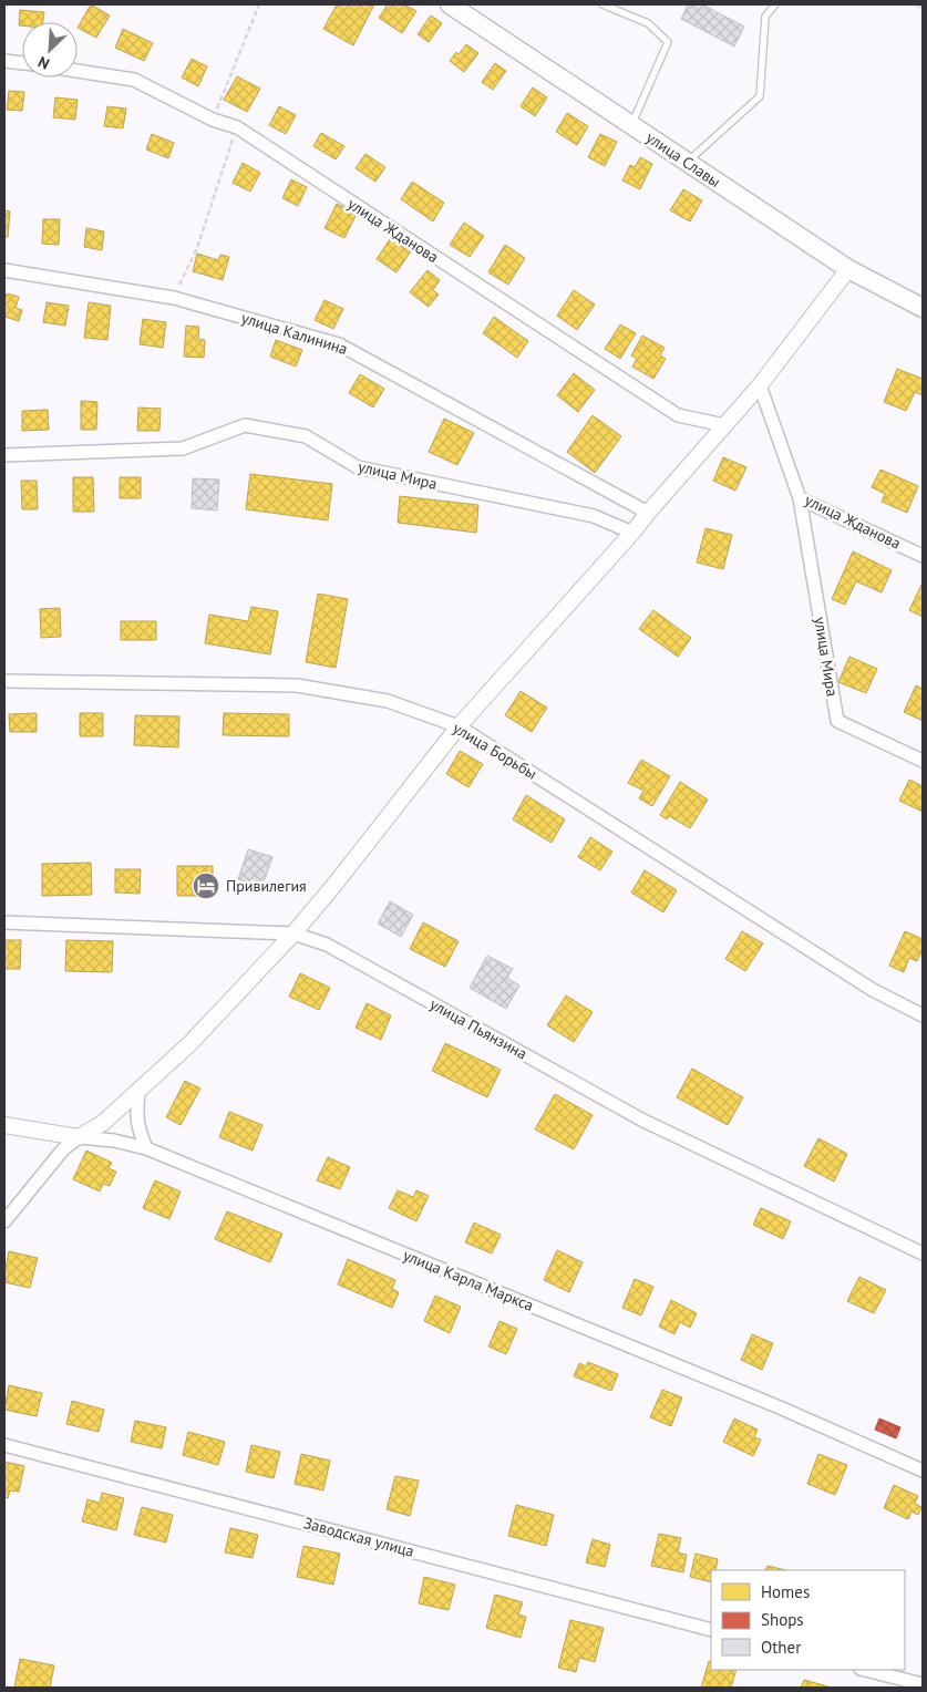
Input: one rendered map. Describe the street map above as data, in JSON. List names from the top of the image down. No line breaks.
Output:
{"streets":{"main road":["улица Славы"],"street":["улица Жданова","улица Калинина","улица Мира","улица Борьбы","улица Пьянзина","улица Карла Маркса","Заводская улица"]},"crossings":[["улица Жданова","улица Мира"]],"places":{"hotel":["Привилегия"]},"legend":["Homes","Shops","Other"],"north":"bottom left"}
